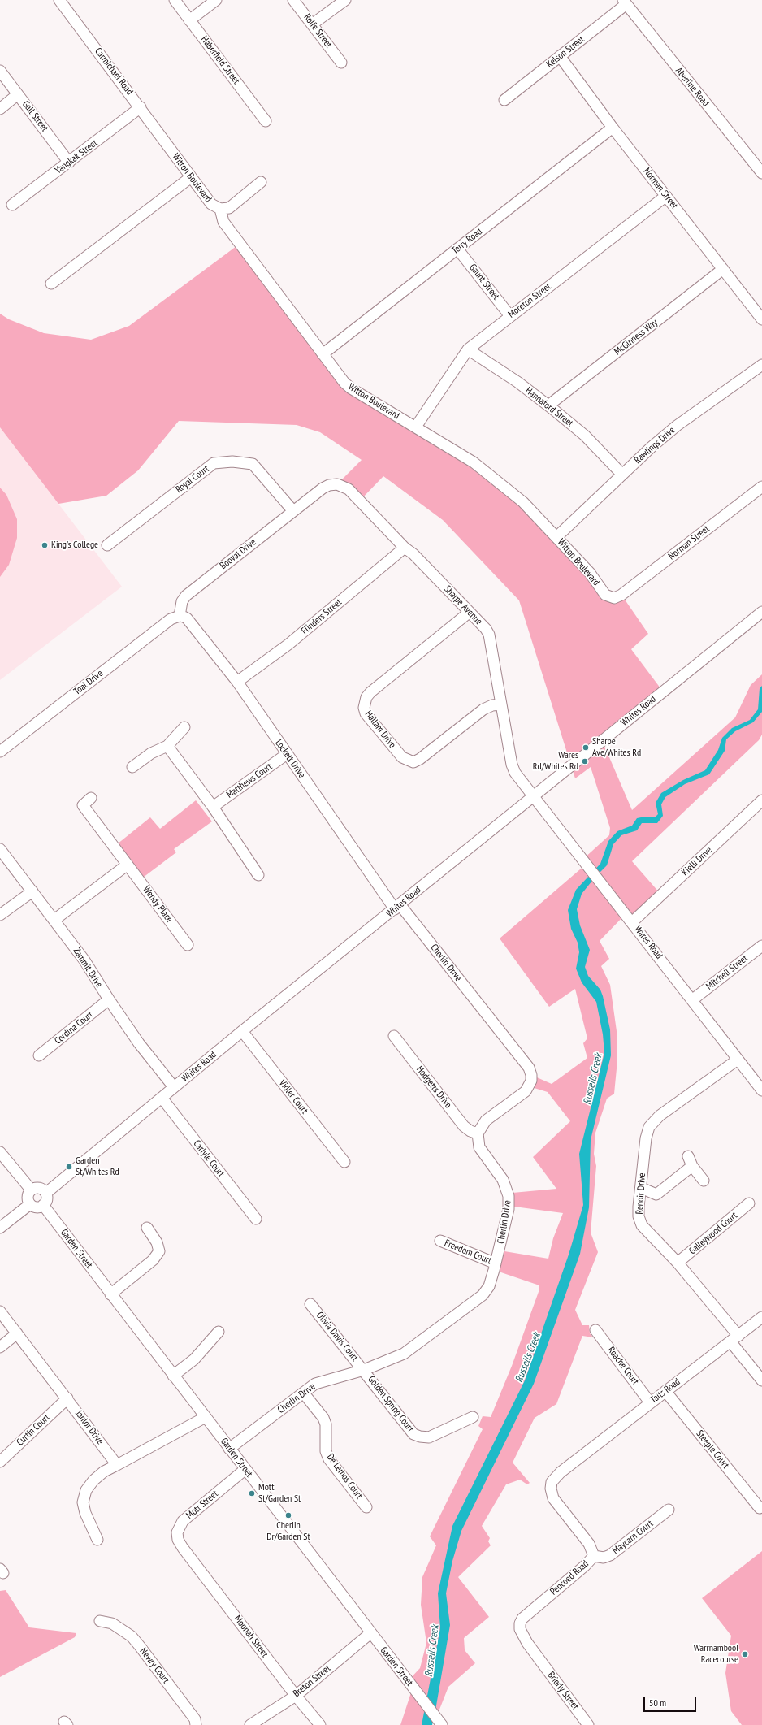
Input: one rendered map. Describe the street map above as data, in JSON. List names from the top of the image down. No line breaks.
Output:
{"streets":{"street":["Rolfe Street","Kelson Street","Haberfield Street","Carmichael Road","Aberline Road","Gall Street","Yangkak Street","Witton Boulevard","Norman Street","Terry Road","Gaunt Street","Moreton Street","McGinness Way","Hannaford Street","Rawlings Drive","Royal Court","Booval Drive","Sharpe Avenue","Flinders Street","Toal Drive","Whites Road","Hallam Drive","Lockett Drive","Matthews Court","Kielli Drive","Wendy Place","Wares Road","Cherlin Drive","Zammit Drive","Mitchell Street","Cordina Court","Hodgetts Drive","Vidler Court","Carlyle Court","Renoir Drive","Galleywood Court","Garden Street","Freedom Court","Olivia Davis Court","Roache Court","Taits Road","Golden Spring Court","Janlor Drive","Curtin Court","Steeple Court","De Lemos Court","Mott Street","Maycarn Court","Pencoed Road","Moonah Street","Newry Court","Breton Street","Brierly Street"]},"crossings":[["Kelson Street","Aberline Road"],["Kelson Street","Norman Street"],["Carmichael Road","Yangkak Street"],["Carmichael Road","Witton Boulevard"],["Gall Street","Yangkak Street"],["Witton Boulevard","Norman Street"],["Witton Boulevard","Terry Road"],["Witton Boulevard","Moreton Street"],["Witton Boulevard","Rawlings Drive"],["Norman Street","Terry Road"],["Norman Street","Moreton Street"],["Norman Street","McGinness Way"],["Terry Road","Gaunt Street"],["Gaunt Street","Moreton Street"],["Moreton Street","Hannaford Street"],["McGinness Way","Hannaford Street"],["Hannaford Street","Rawlings Drive"],["Royal Court","Booval Drive"],["Booval Drive","Sharpe Avenue"],["Booval Drive","Toal Drive"],["Booval Drive","Lockett Drive"],["Sharpe Avenue","Flinders Street"],["Sharpe Avenue","Whites Road"],["Sharpe Avenue","Hallam Drive"],["Sharpe Avenue","Wares Road"],["Flinders Street","Lockett Drive"],["Toal Drive","Lockett Drive"],["Whites Road","Lockett Drive"],["Whites Road","Wares Road"],["Whites Road","Cherlin Drive"],["Whites Road","Zammit Drive"],["Whites Road","Vidler Court"],["Whites Road","Carlyle Court"],["Whites Road","Garden Street"],["Lockett Drive","Matthews Court"],["Lockett Drive","Cherlin Drive"],["Kielli Drive","Wares Road"],["Wares Road","Mitchell Street"],["Wares Road","Renoir Drive"],["Cherlin Drive","Hodgetts Drive"],["Cherlin Drive","Garden Street"],["Cherlin Drive","Freedom Court"],["Cherlin Drive","Olivia Davis Court"],["Cherlin Drive","Golden Spring Court"],["Cherlin Drive","De Lemos Court"],["Zammit Drive","Cordina Court"],["Renoir Drive","Galleywood Court"],["Renoir Drive","Taits Road"],["Garden Street","Mott Street"],["Garden Street","Breton Street"],["Olivia Davis Court","Golden Spring Court"],["Roache Court","Taits Road"],["Taits Road","Steeple Court"],["Taits Road","Pencoed Road"],["Janlor Drive","Curtin Court"],["Mott Street","Moonah Street"],["Maycarn Court","Pencoed Road"],["Pencoed Road","Brierly Street"],["Moonah Street","Breton Street"]],"water":["Russells Creek"],"places":["King's College","Sharpe Ave/Whites Rd","Wares Rd/Whites Rd","Garden St/Whites Rd","Mott St/Garden St","Cherlin Dr/Garden St","Warrnambool Racecourse"],"scale_bar":"50 m"}
